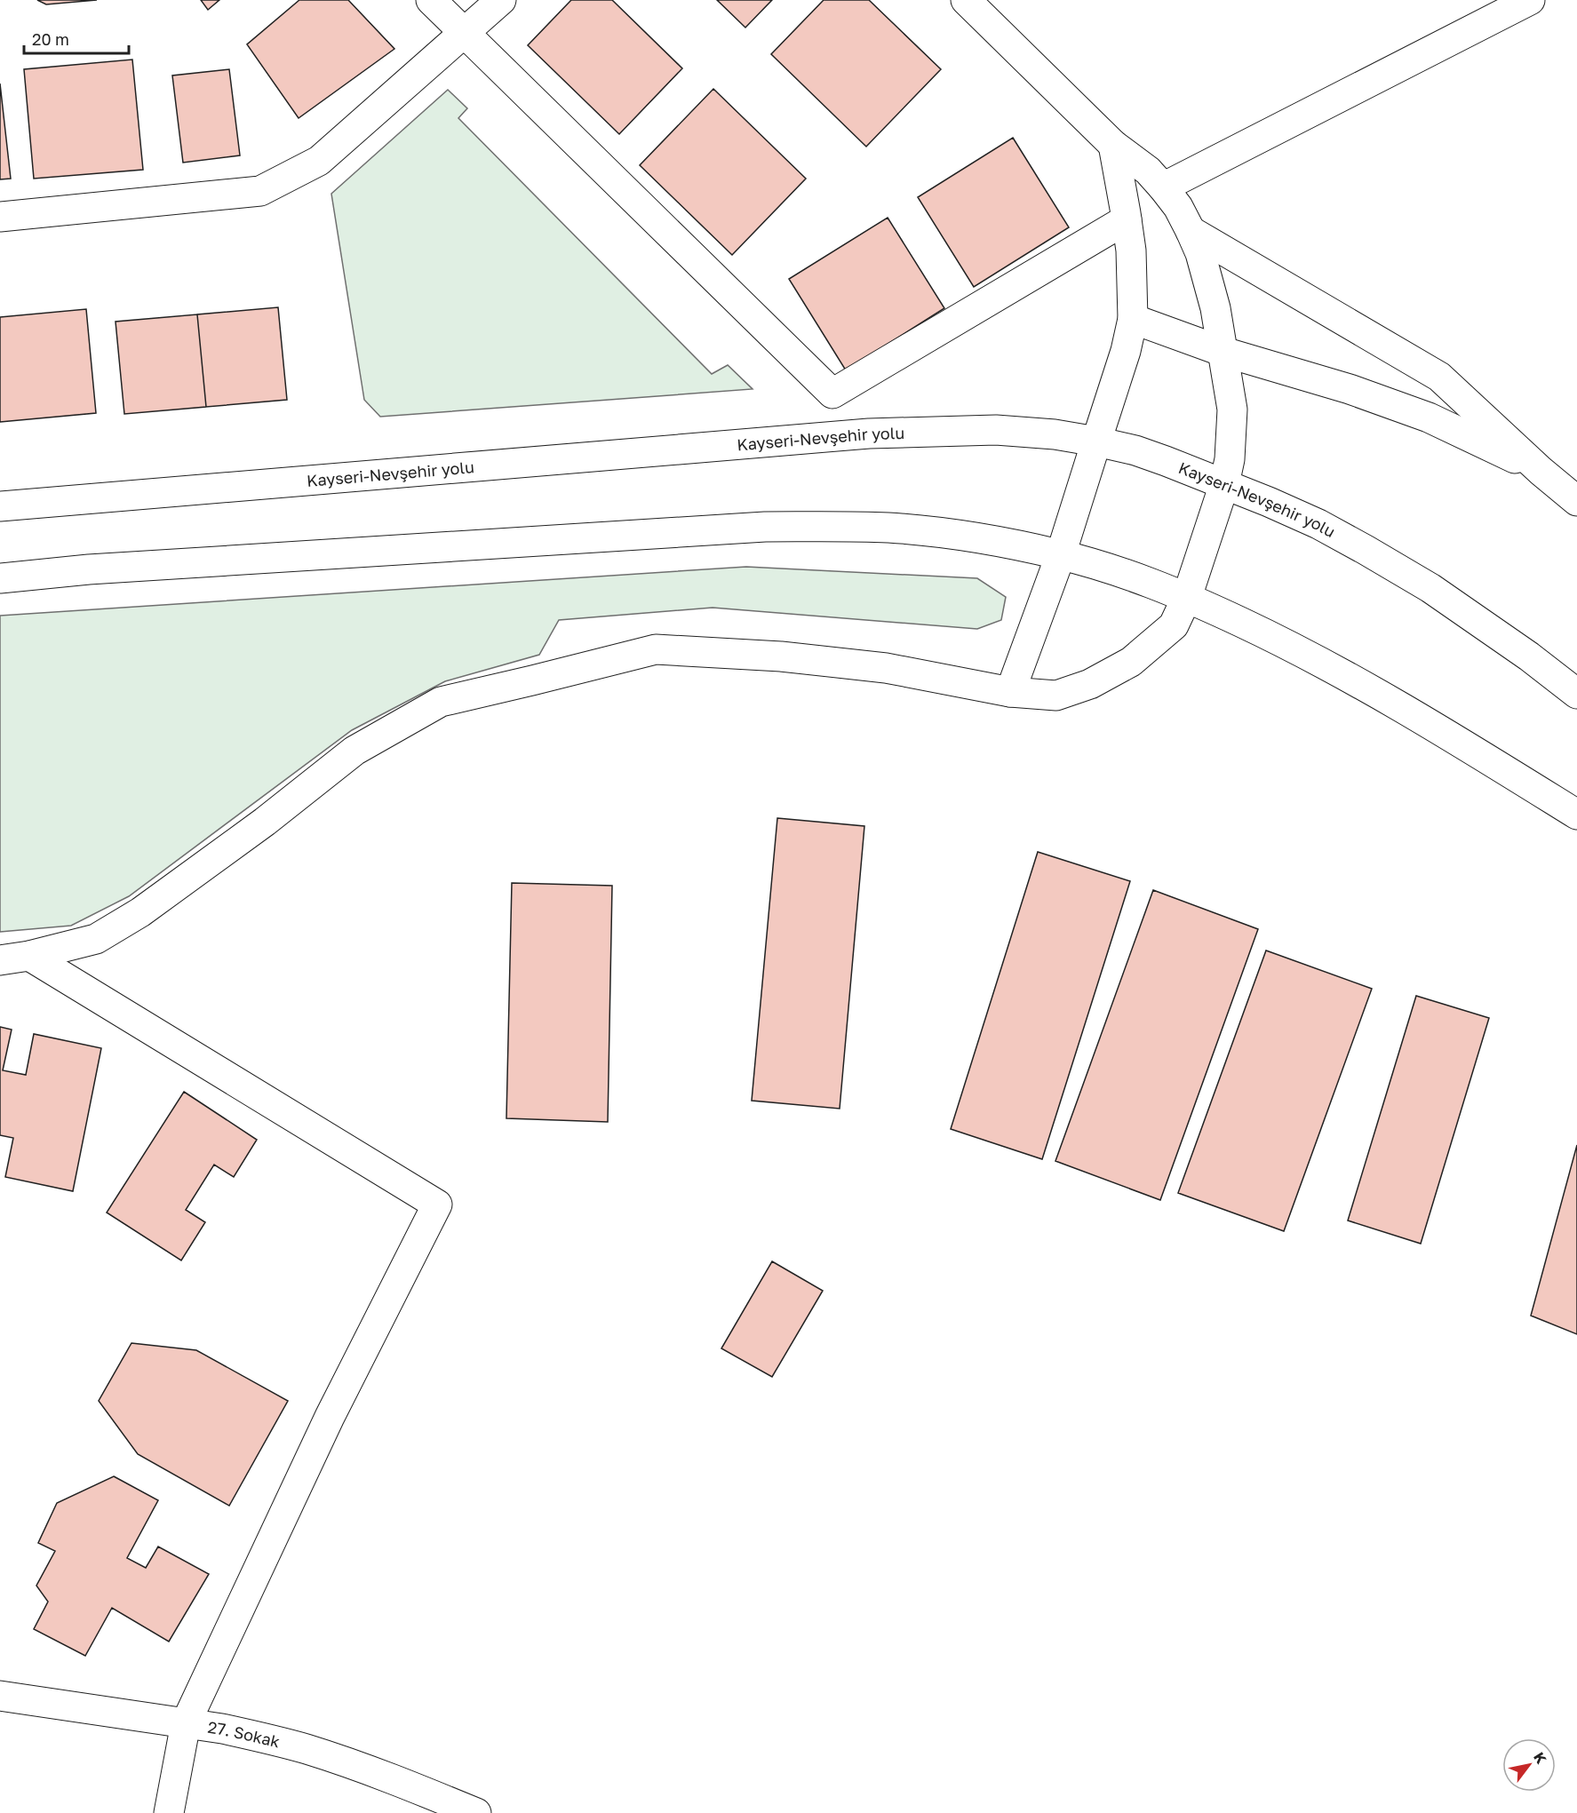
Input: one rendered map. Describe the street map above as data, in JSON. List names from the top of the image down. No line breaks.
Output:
{"streets":{"main road":["Kayseri-Nevşehir yolu","27. Sokak"]},"scale_bar":"20 m","north":"top right"}
